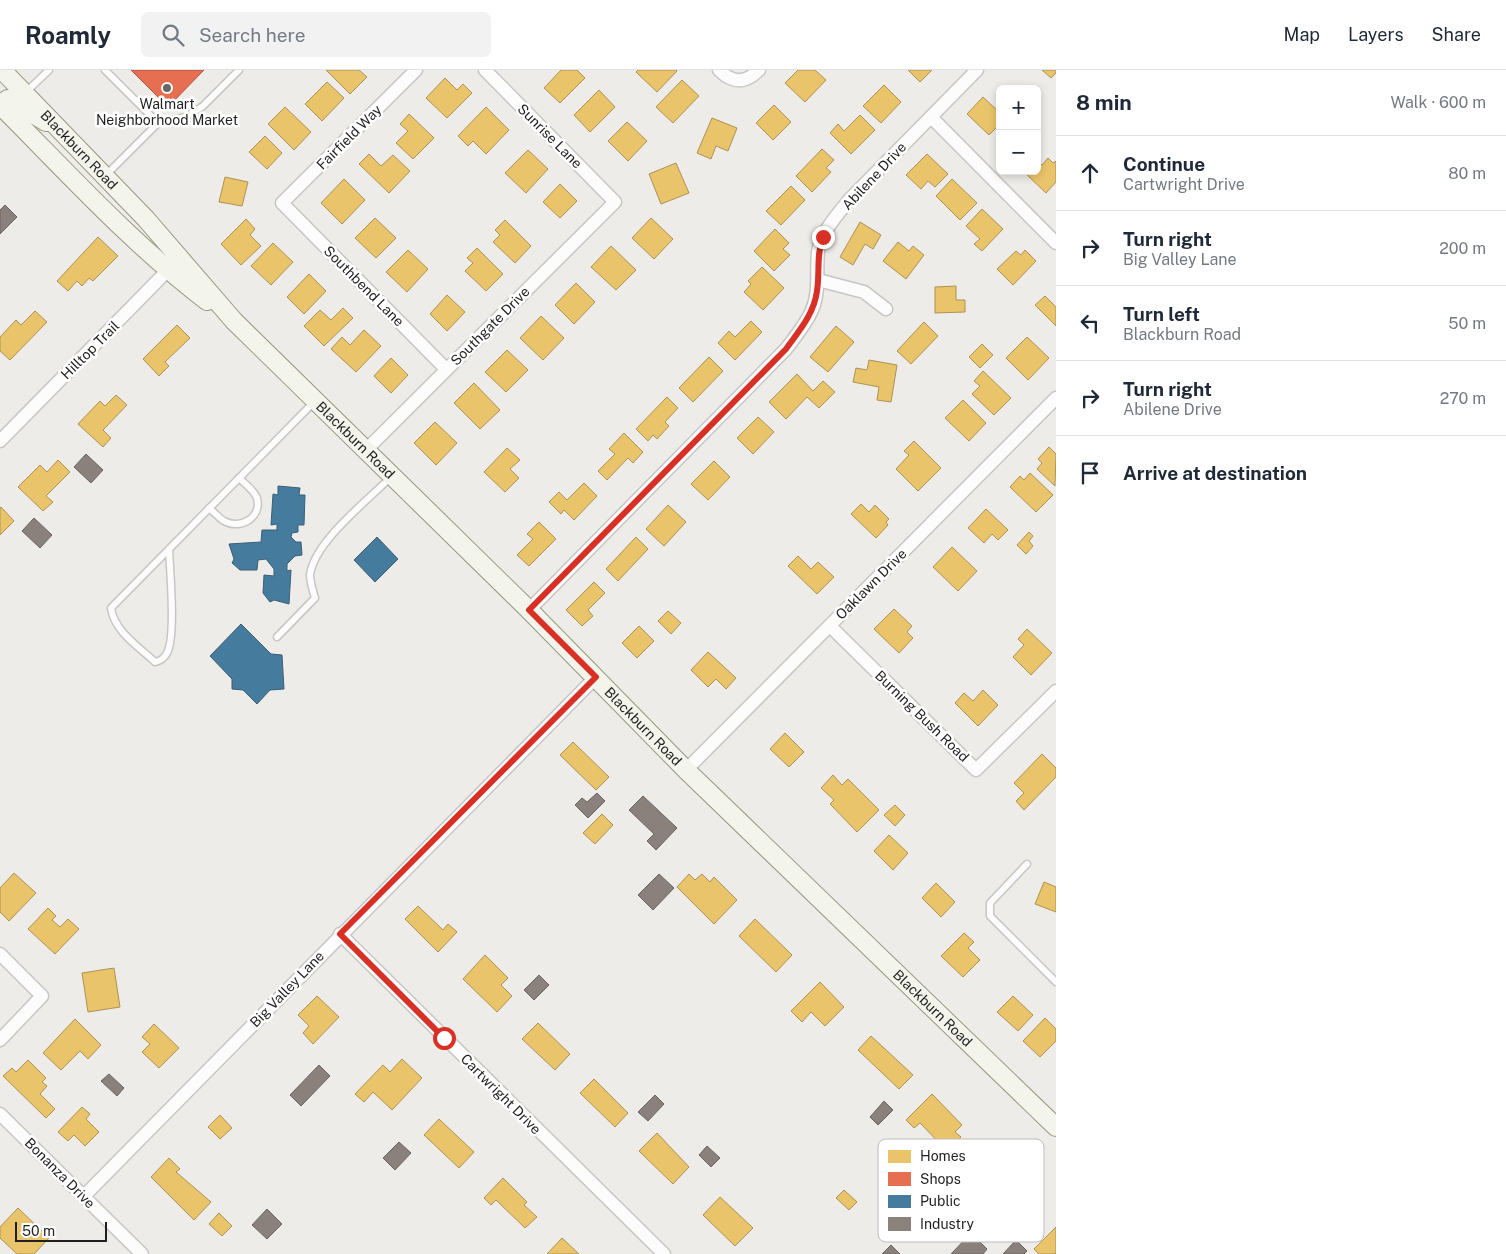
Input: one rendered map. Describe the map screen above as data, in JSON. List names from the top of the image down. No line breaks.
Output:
{"streets":{"main road":["Blackburn Road"],"street":["Sunrise Lane","Fairfield Way","Abilene Drive","Southbend Lane","Southgate Drive","Hilltop Trail","Oaklawn Drive","Burning Bush Road","Big Valley Lane","Cartwright Drive","Bonanza Drive"]},"crossings":[["Sunrise Lane","Southgate Drive"],["Fairfield Way","Southbend Lane"],["Blackburn Road","Abilene Drive"],["Blackburn Road","Southgate Drive"],["Blackburn Road","Hilltop Trail"],["Blackburn Road","Oaklawn Drive"],["Blackburn Road","Big Valley Lane"],["Southbend Lane","Southgate Drive"],["Oaklawn Drive","Burning Bush Road"],["Big Valley Lane","Cartwright Drive"],["Big Valley Lane","Bonanza Drive"]],"places":["Walmart Neighborhood Market"],"legend":["Homes","Shops","Public","Industry"],"scale_bar":"50 m","page":{"header":"Roamly","search":"Search here","nav":["Map","Layers","Share"],"heading":["8 min","Walk · 600 m"],"map_buttons":["+","−"],"list":[["Continue","Cartwright Drive","80 m"],["Turn right","Big Valley Lane","200 m"],["Turn left","Blackburn Road","50 m"],["Turn right","Abilene Drive","270 m"],"Arrive at destination"],"scale":"50 m"}}
